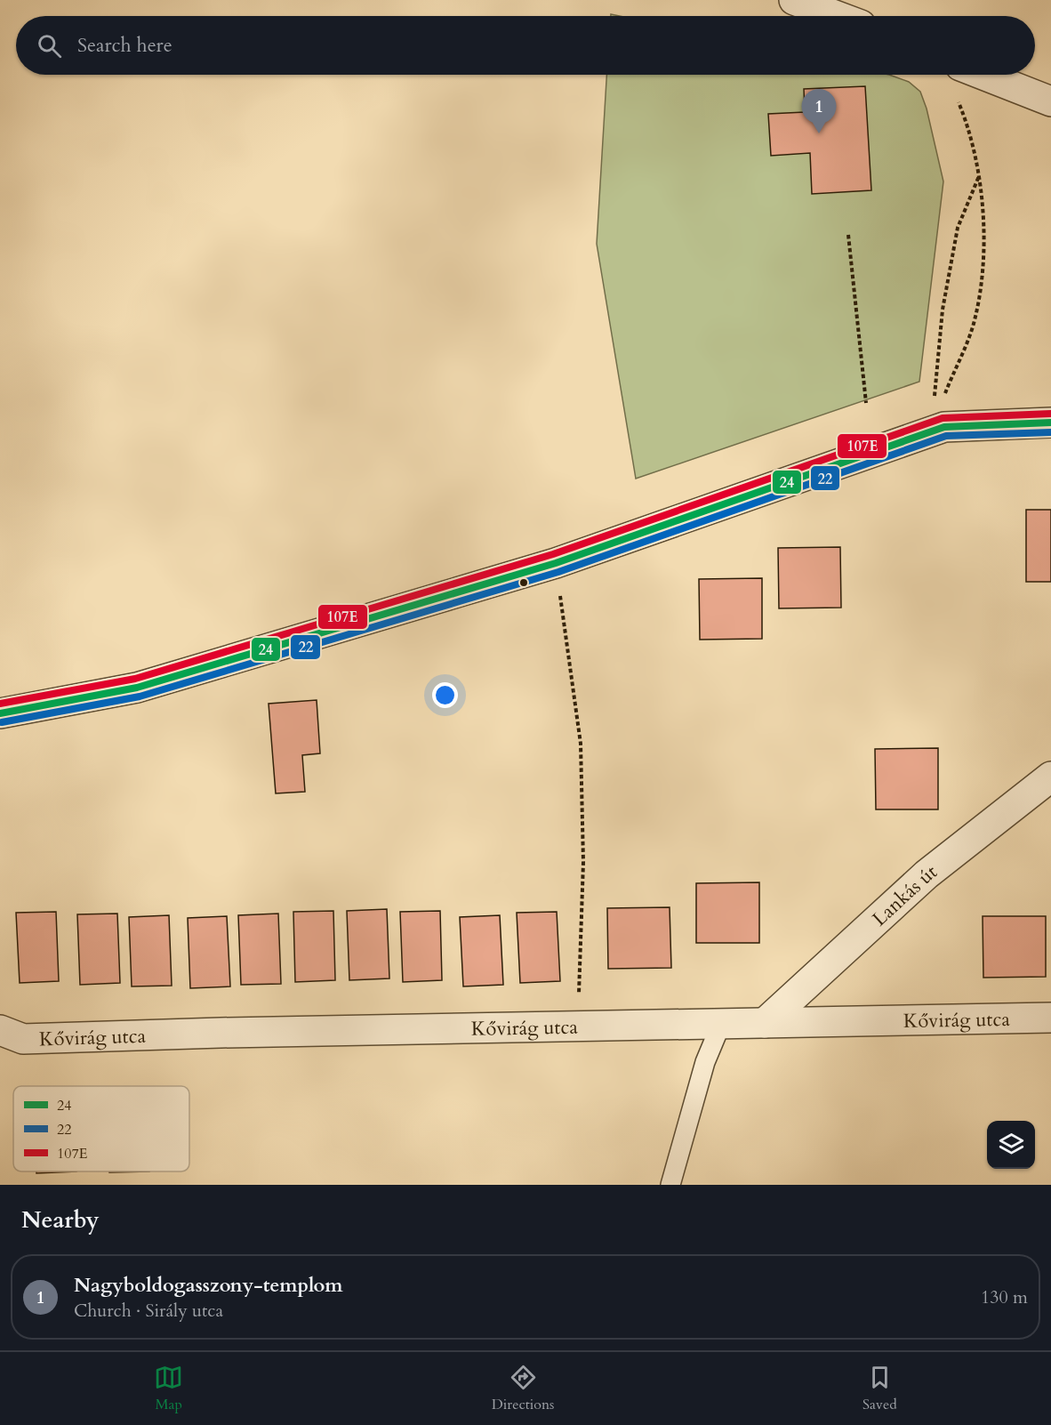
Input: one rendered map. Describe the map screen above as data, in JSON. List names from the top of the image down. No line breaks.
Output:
{"streets":{"street":["Lankás út","Kővirág utca"]},"crossings":[["Lankás út","Kővirág utca"]],"lines":["transit line 107E","transit line 24","transit line 22"],"legend":["24","22","107E"],"page":{"search":"Search here","pins":"1","heading":"Nearby","list":[{"mark":"1","name":"Nagyboldogasszony-templom","note":"Church · Sirály utca","value":"130 m"}],"nav":["Map","Directions","Saved"]}}
